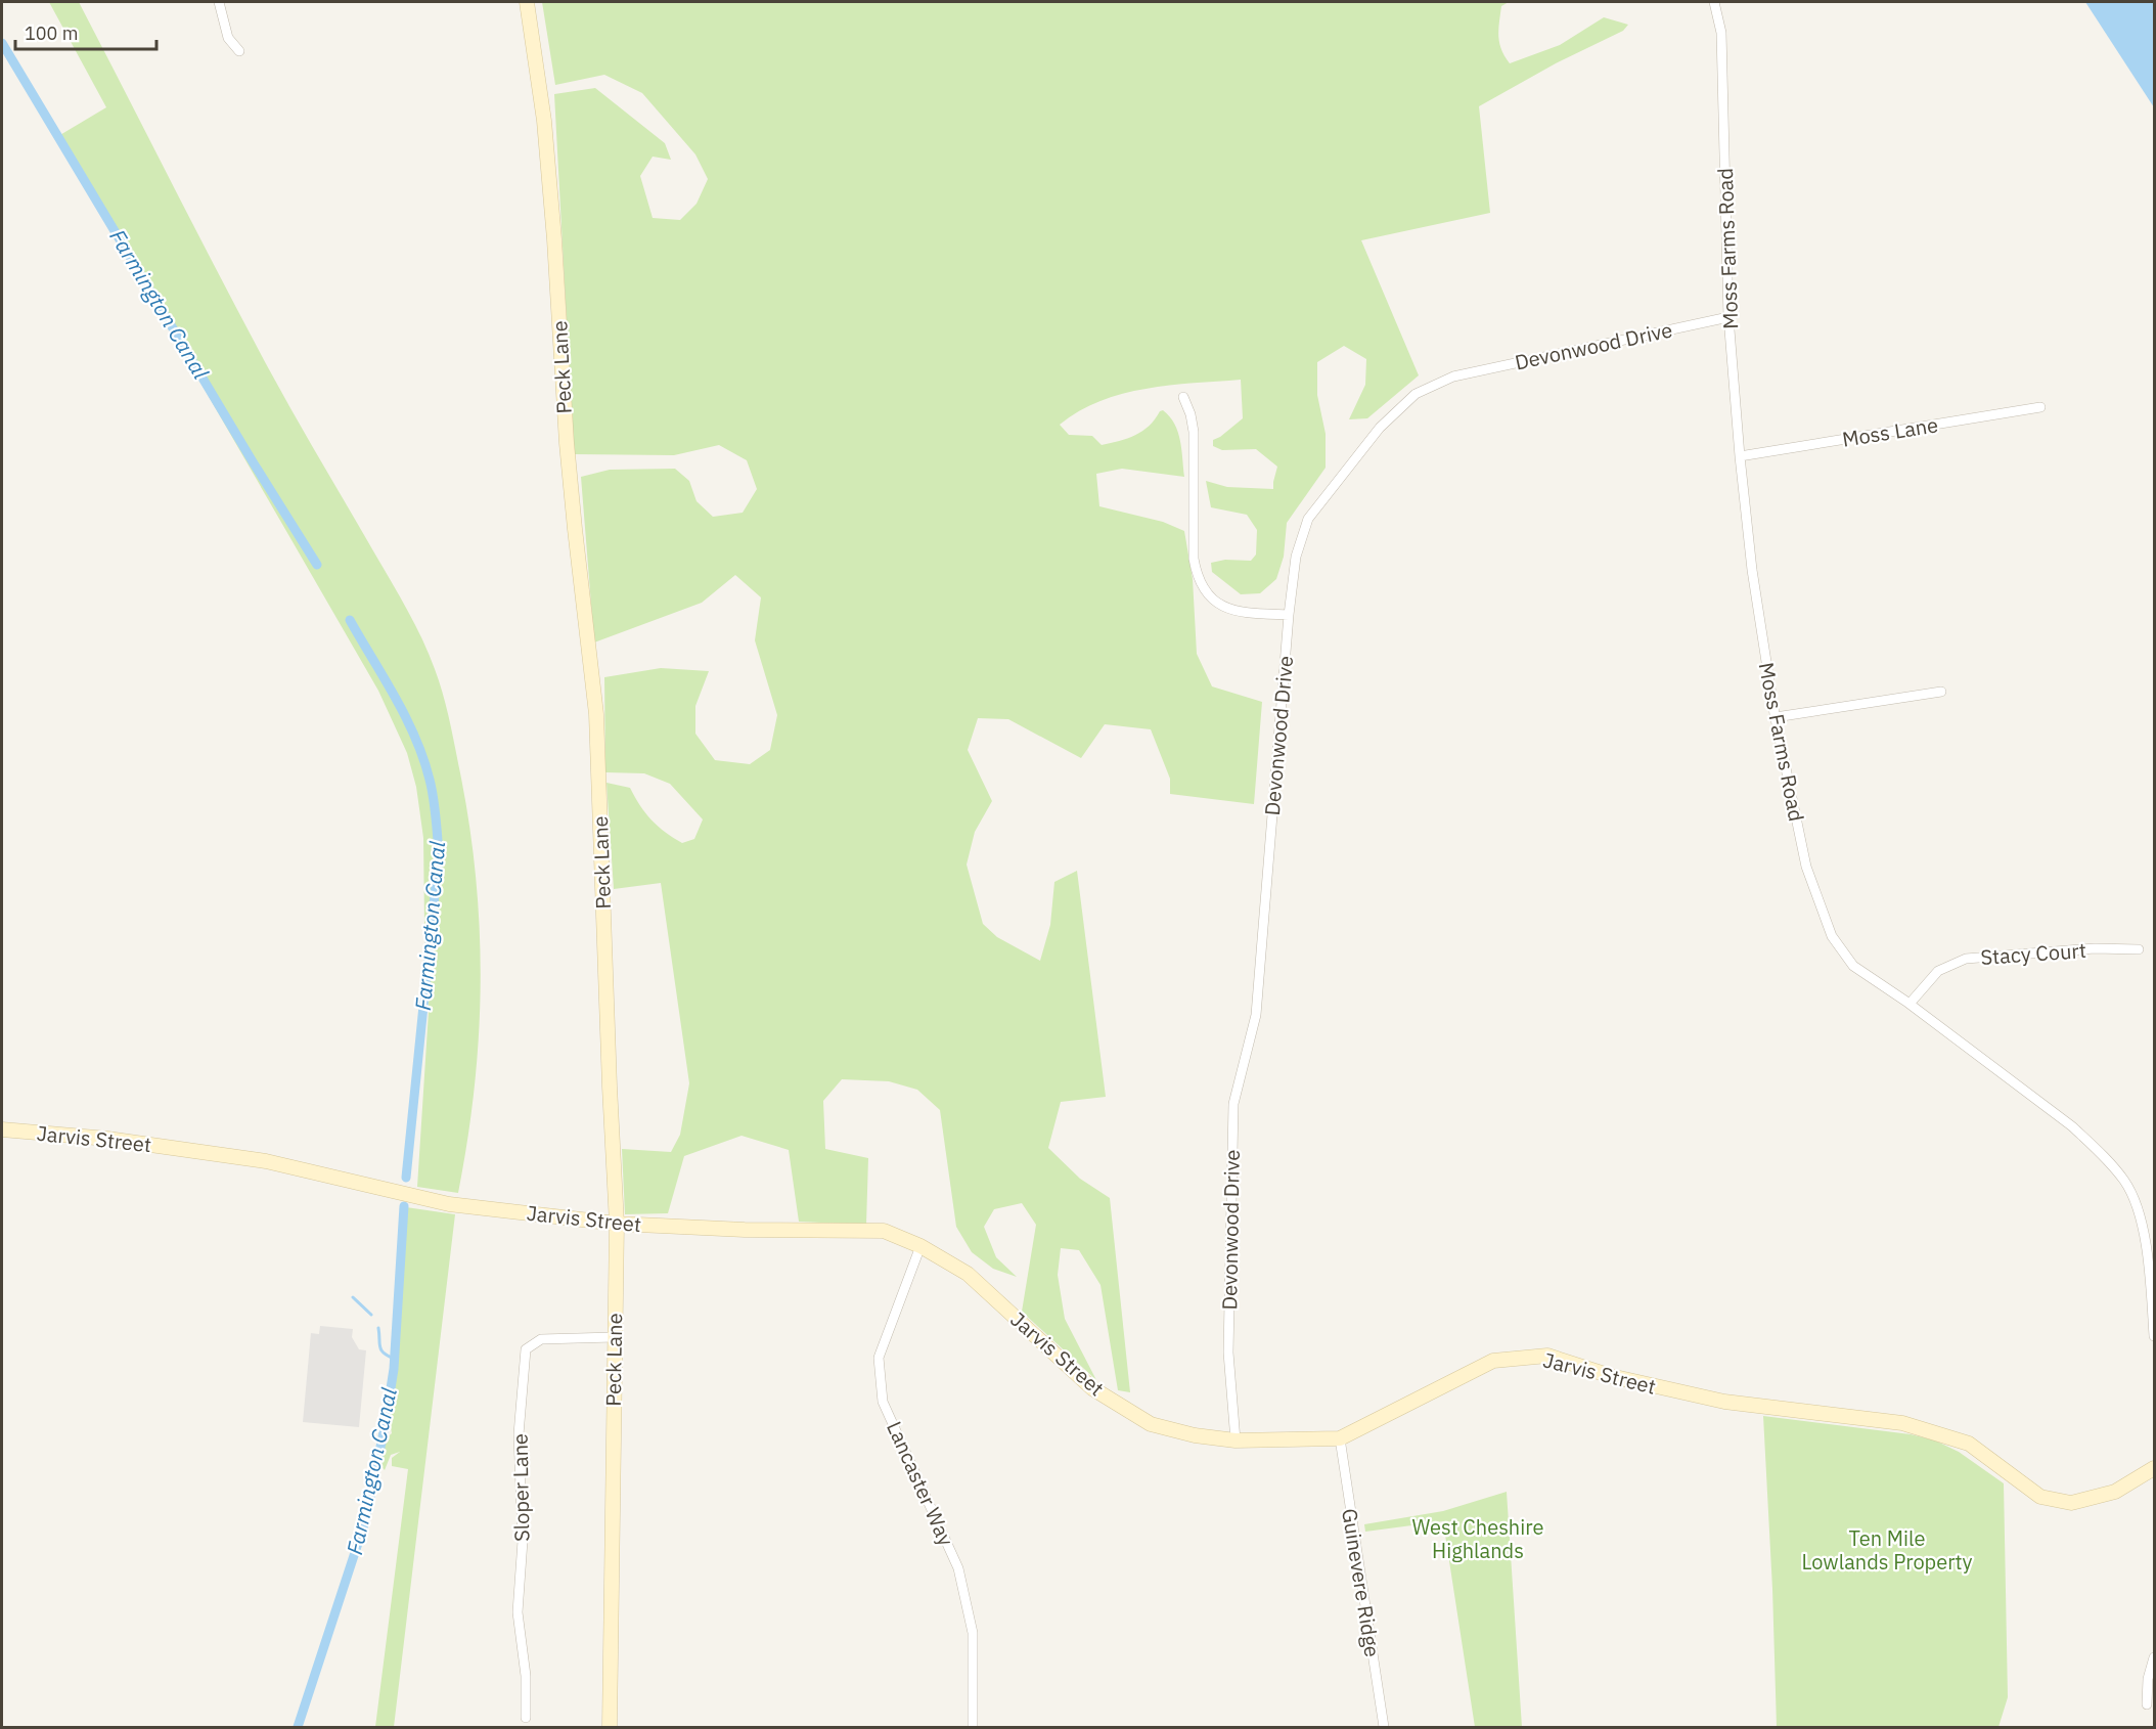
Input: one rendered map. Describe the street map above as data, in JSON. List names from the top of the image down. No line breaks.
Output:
{"streets":{"street":["Moss Farms Road","Devonwood Drive","Peck Lane","Moss Lane","Stacy Court","Jarvis Street","Lancaster Way","Sloper Lane","Guinevere Ridge"]},"crossings":[["Moss Farms Road","Devonwood Drive"],["Moss Farms Road","Moss Lane"],["Moss Farms Road","Stacy Court"],["Devonwood Drive","Jarvis Street"],["Peck Lane","Jarvis Street"],["Peck Lane","Sloper Lane"],["Jarvis Street","Lancaster Way"],["Jarvis Street","Guinevere Ridge"]],"water":["Farmington Canal"],"parks":["West Cheshire Highlands","Ten Mile Lowlands Property"],"scale_bar":"100 m"}
